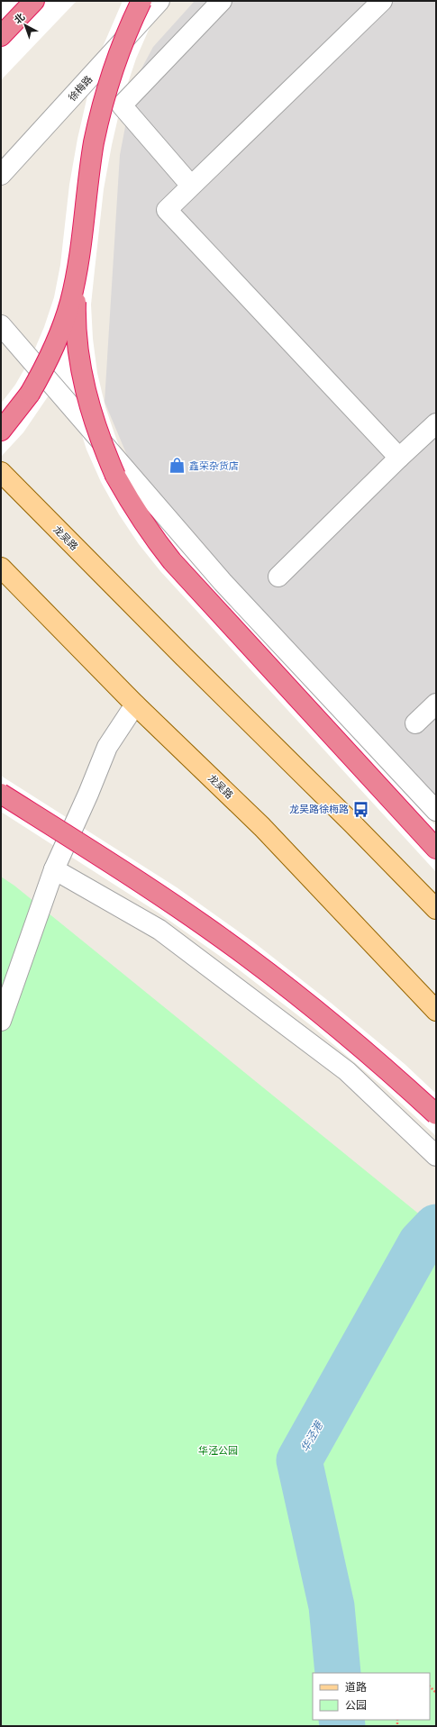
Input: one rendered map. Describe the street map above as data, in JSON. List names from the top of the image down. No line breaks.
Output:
{"streets":{"main road":["龙吴路"],"street":["徐梅路"]},"water":["华泾港"],"parks":["华泾公园"],"places":{"shop":["鑫荣杂货店"],"bus stop":["龙吴路徐梅路"]},"legend":["道路","公园"],"north":"top left"}
